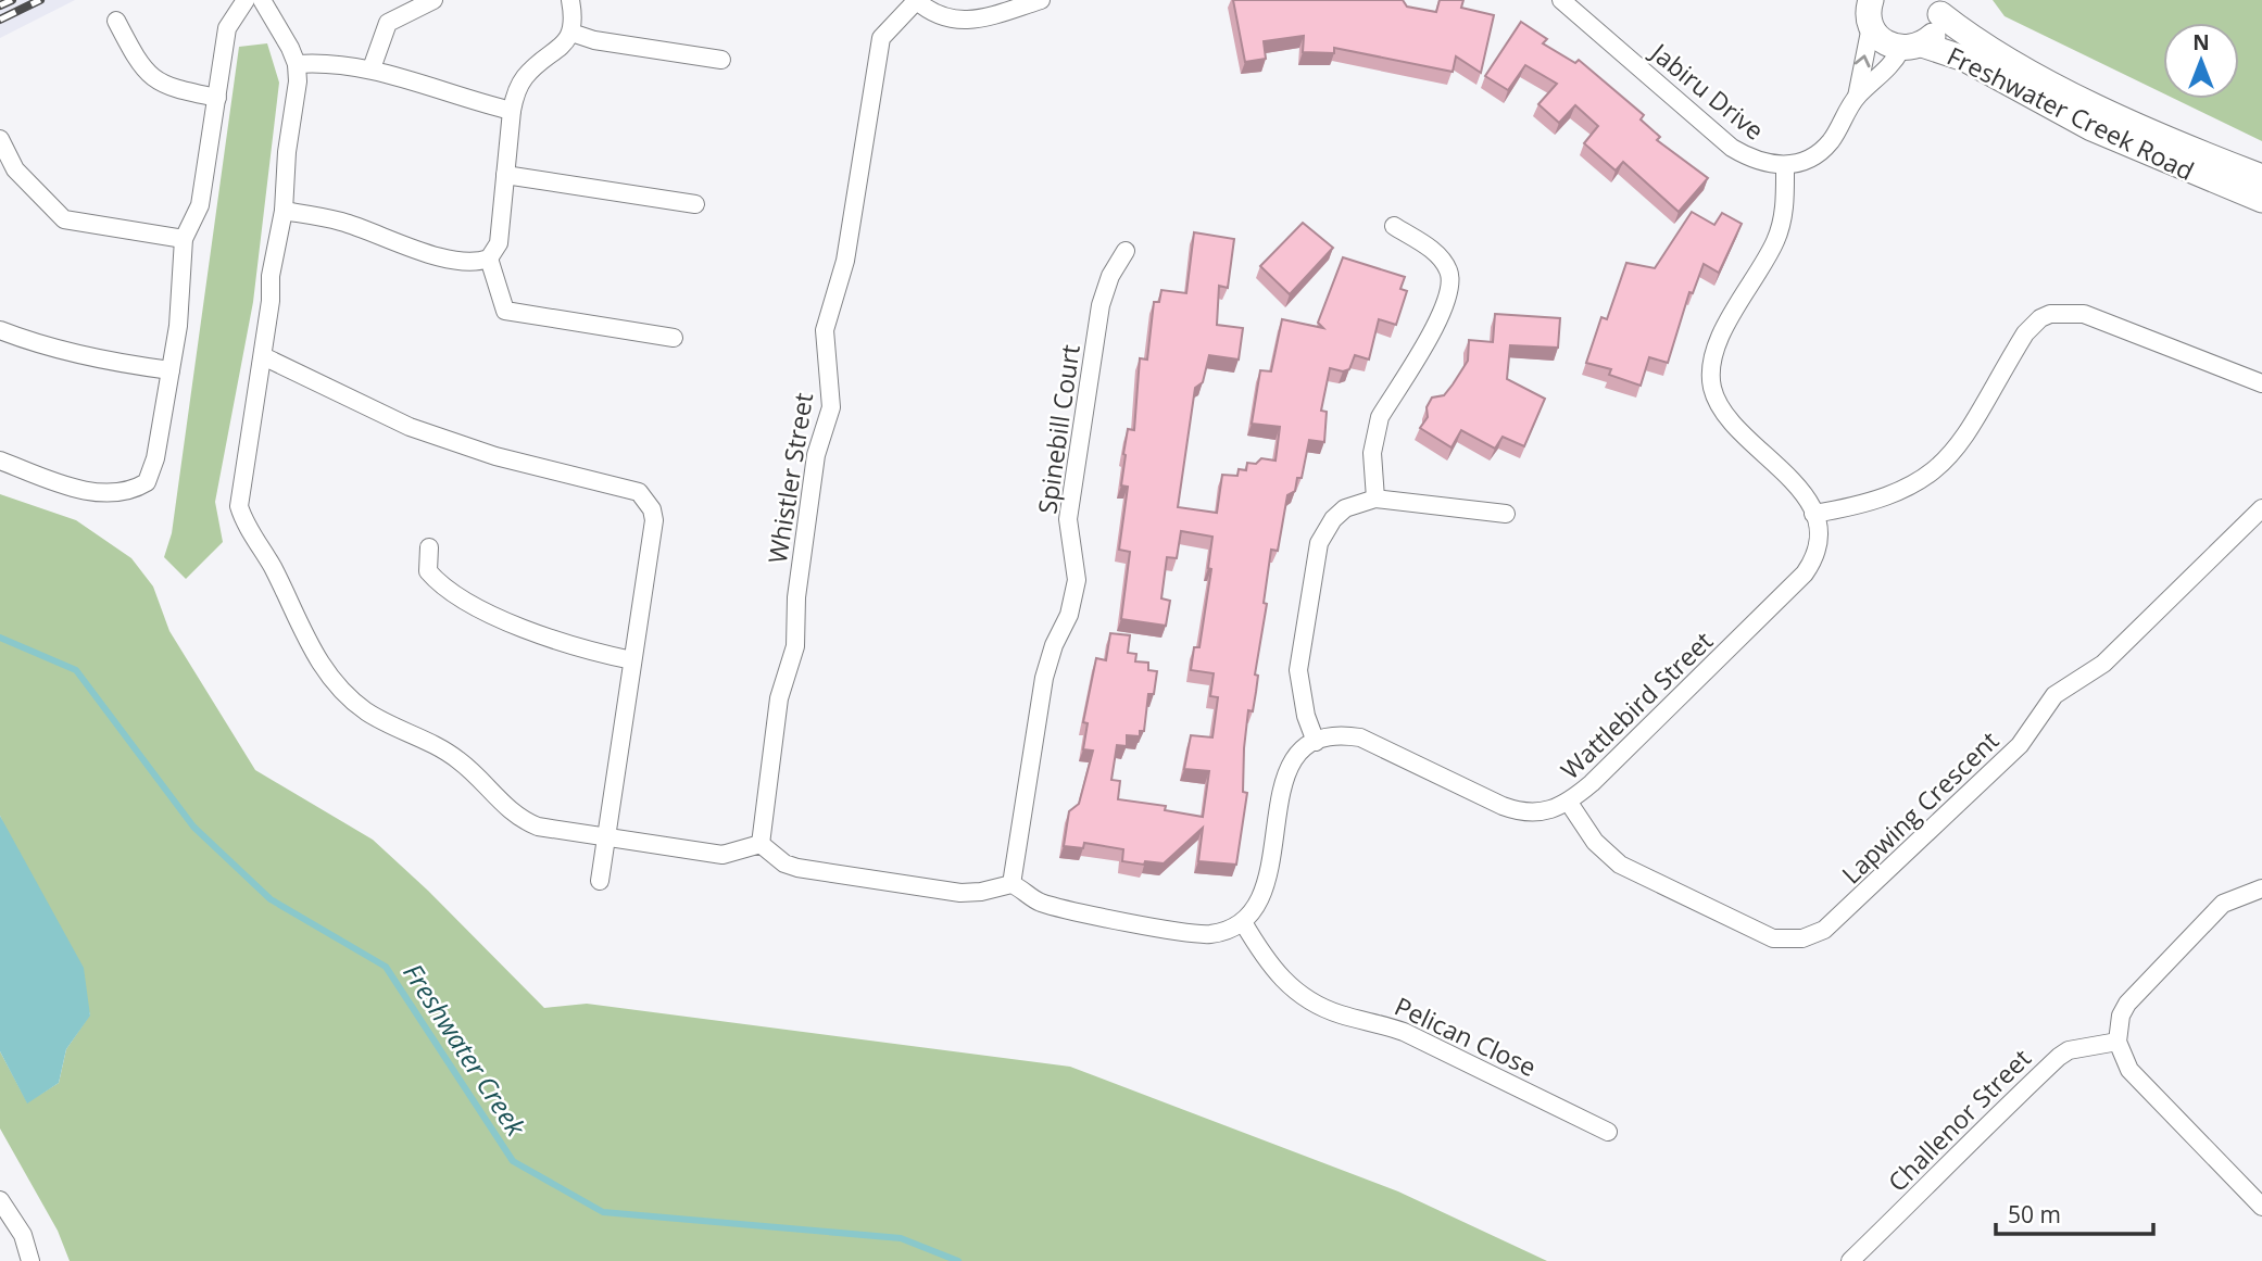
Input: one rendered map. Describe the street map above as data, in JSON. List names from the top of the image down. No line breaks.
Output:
{"streets":{"main road":["Freshwater Creek Road"],"street":["Jabiru Drive","Spinebill Court","Whistler Street","Wattlebird Street","Lapwing Crescent","Pelican Close","Challenor Street"]},"crossings":[["Wattlebird Street","Lapwing Crescent"]],"water":["Freshwater Creek"],"scale_bar":"50 m","north":"top"}
